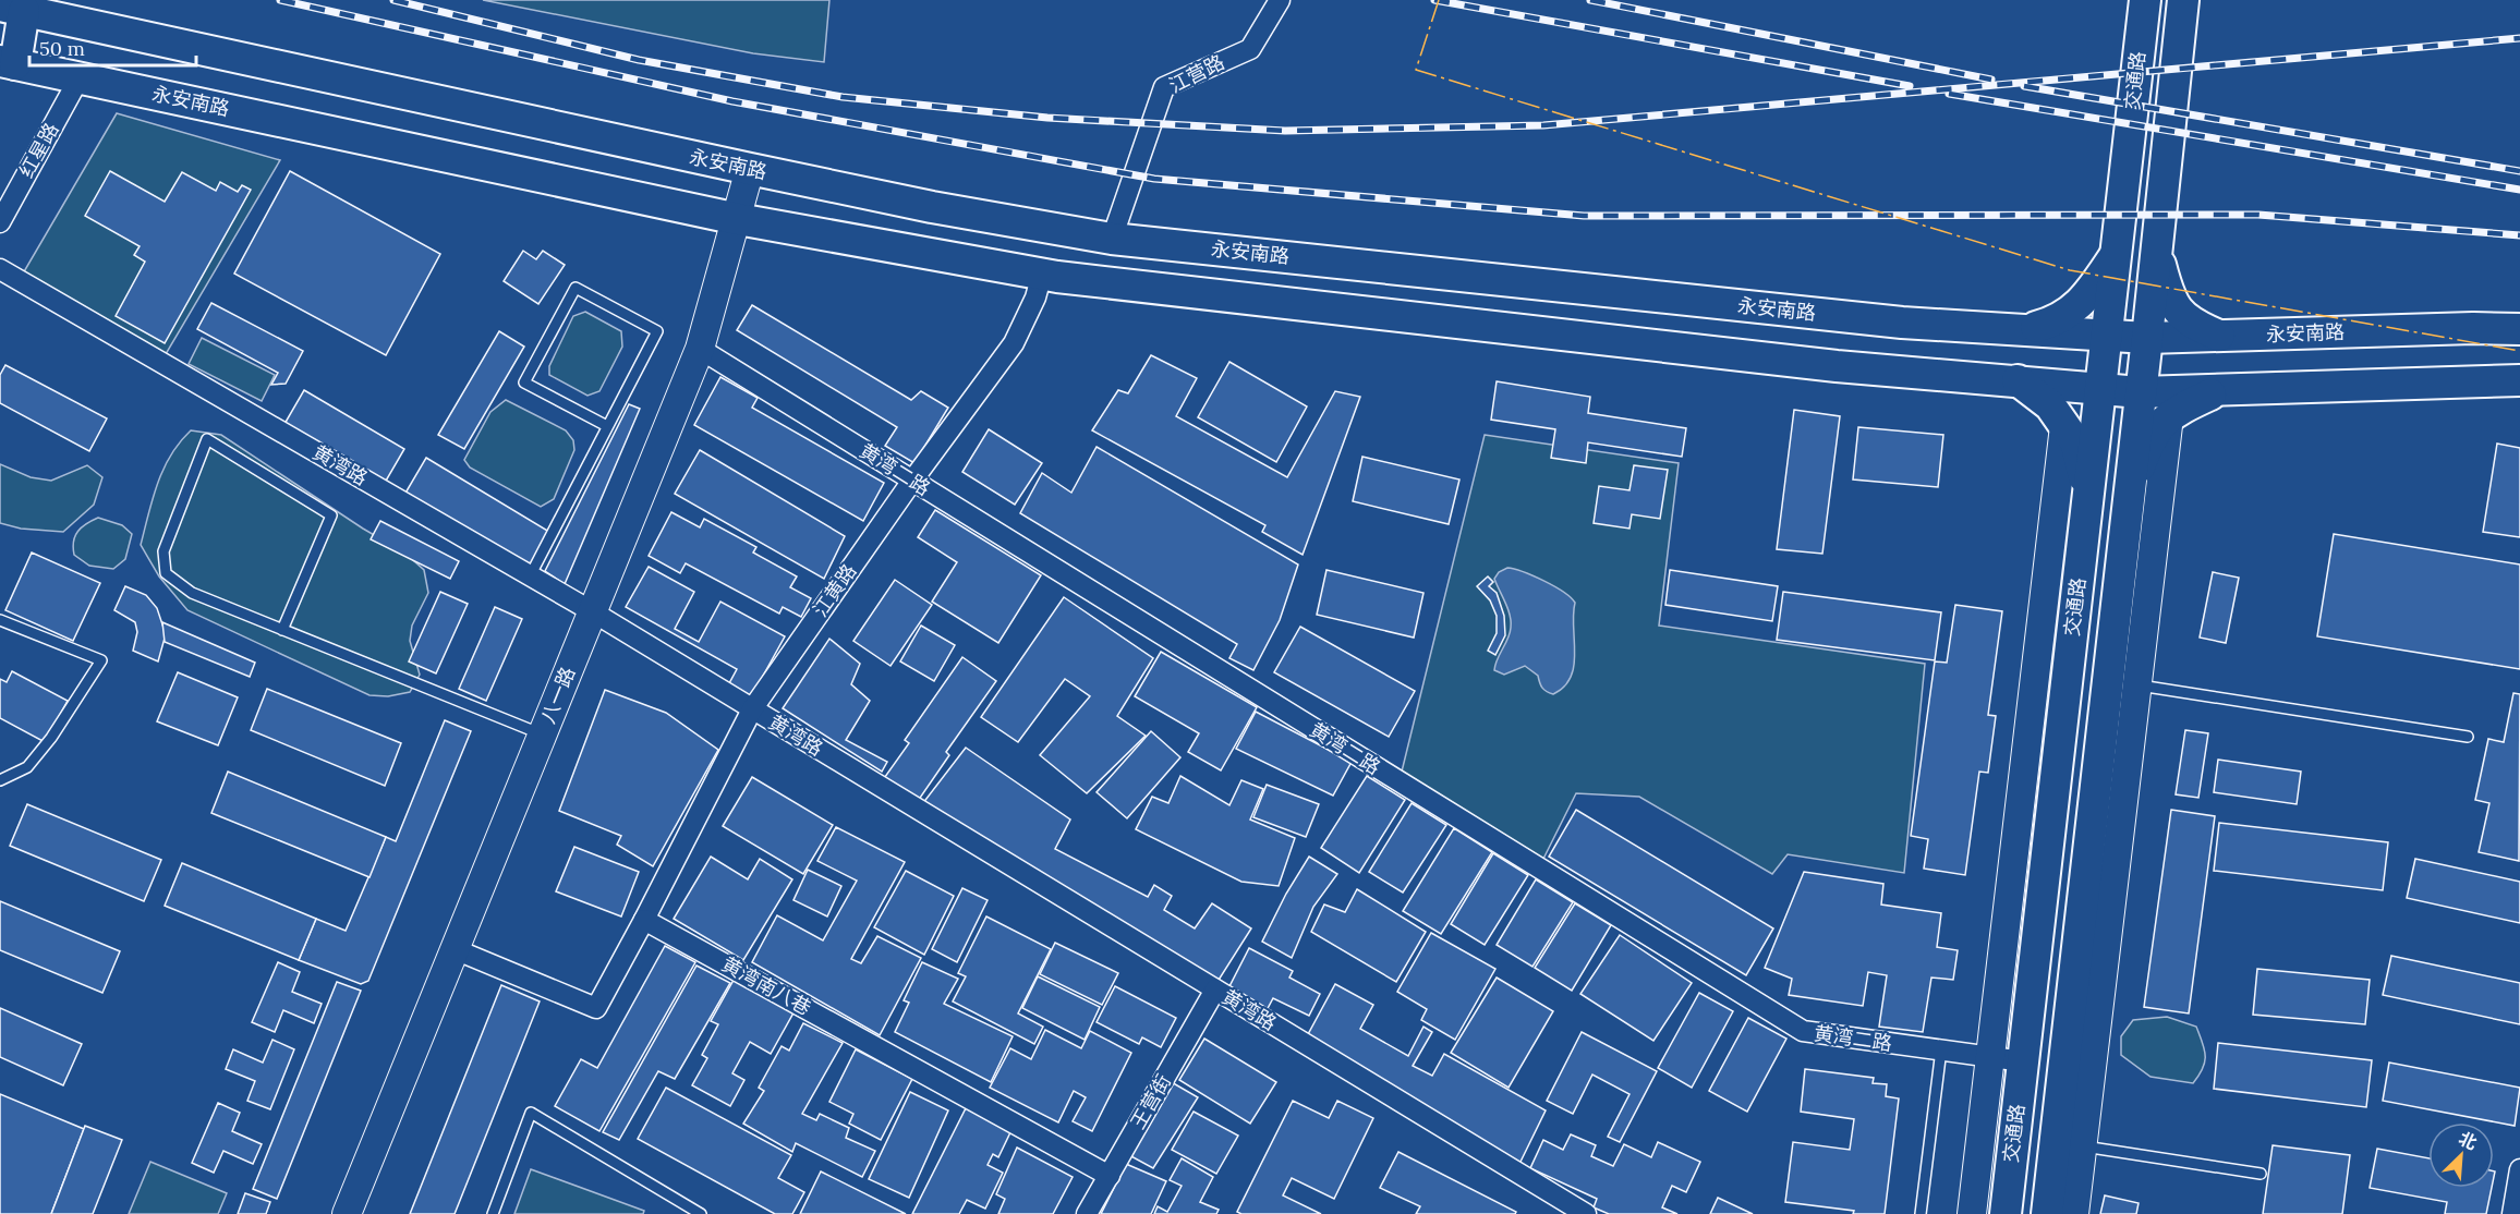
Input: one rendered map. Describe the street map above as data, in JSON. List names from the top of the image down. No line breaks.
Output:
{"streets":{"main road":["交通路","永安南路"],"street":["江营路","红星路","黄湾路","黄湾二路","江黄路","八一路","黄湾南八巷","王营街"]},"crossings":[["江营路","永安南路"],["交通路","永安南路"],["交通路","黄湾二路"],["永安南路","红星路"],["永安南路","江黄路"],["永安南路","八一路"],["黄湾路","江黄路"],["黄湾路","八一路"],["黄湾路","王营街"],["黄湾二路","江黄路"],["黄湾二路","八一路"],["江黄路","黄湾南八巷"],["黄湾南八巷","王营街"]],"scale_bar":"50 m","north":"top right"}
